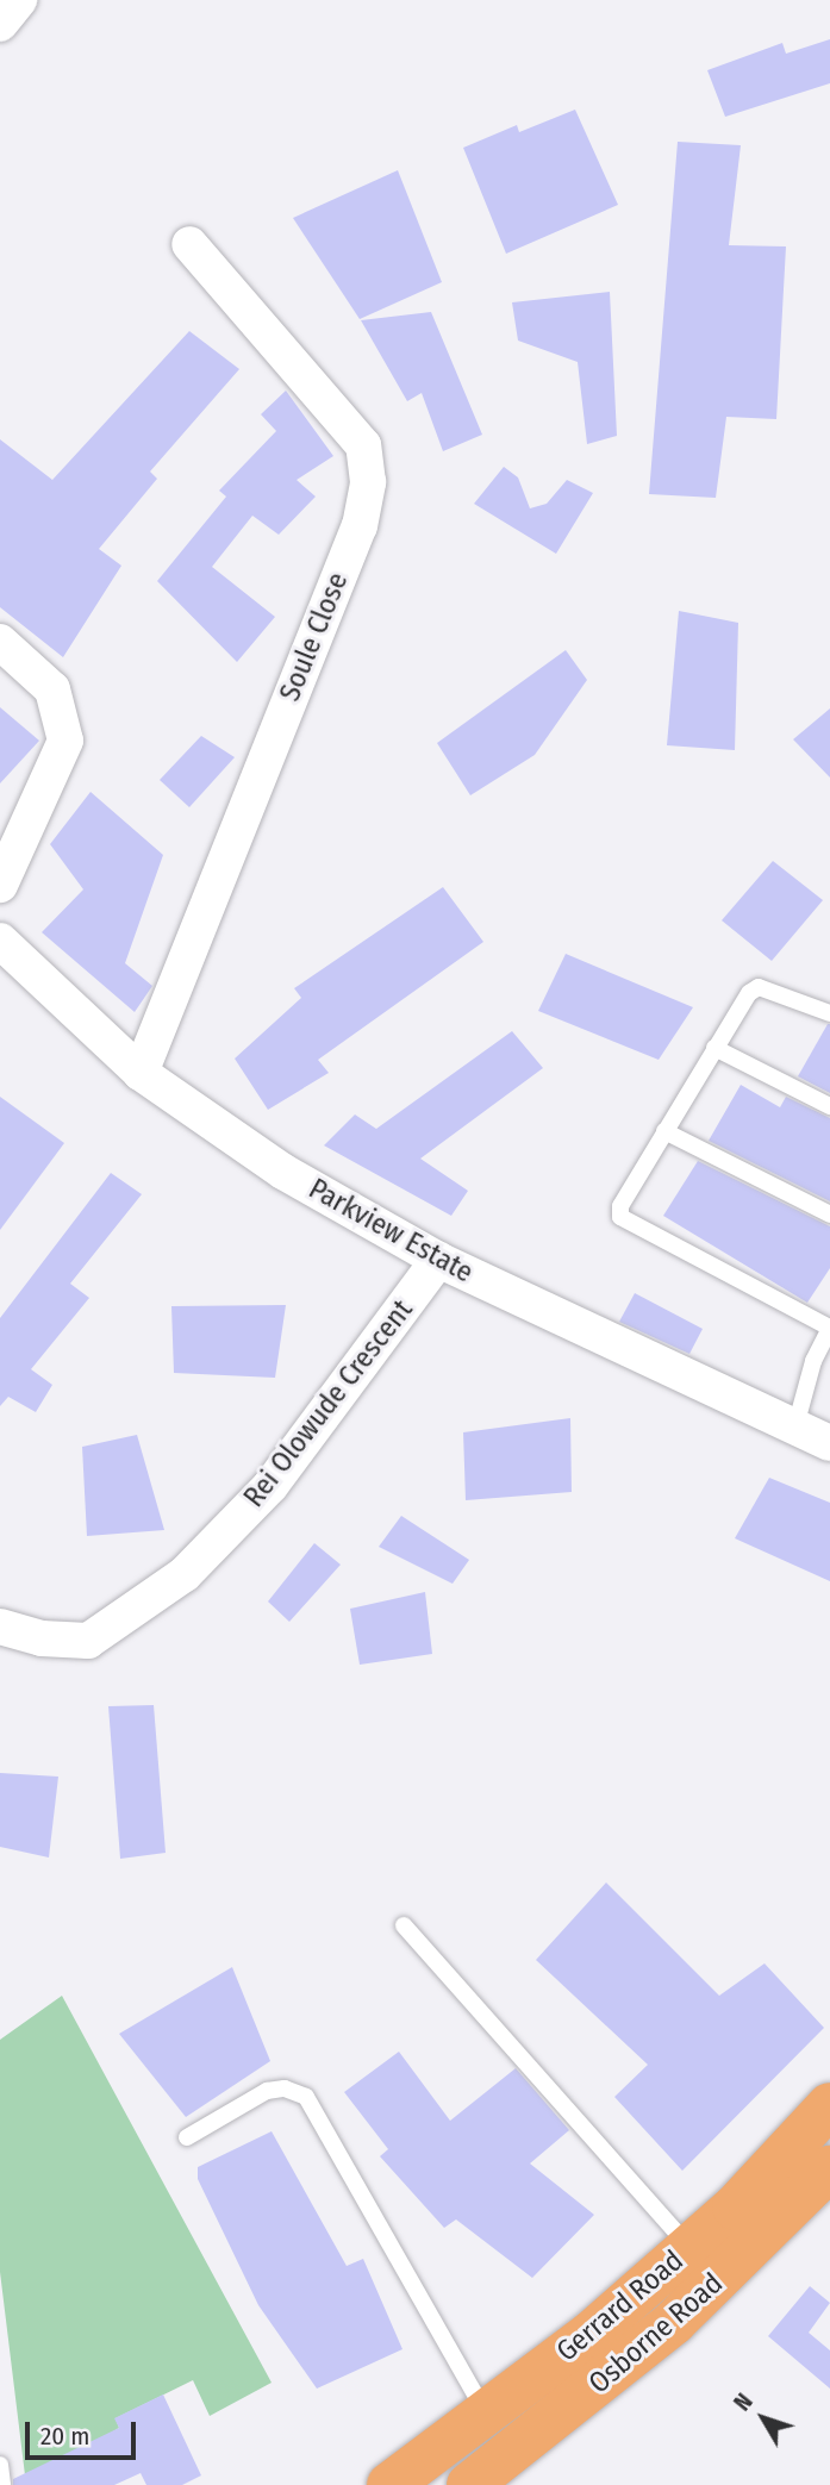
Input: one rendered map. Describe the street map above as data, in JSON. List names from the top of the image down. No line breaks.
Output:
{"streets":{"main road":["Gerrard Road","Osborne Road"],"street":["Soule Close","Parkview Estate","Rei Olowude Crescent"]},"crossings":[["Soule Close","Parkview Estate"],["Parkview Estate","Rei Olowude Crescent"]],"scale_bar":"20 m","north":"top left"}
